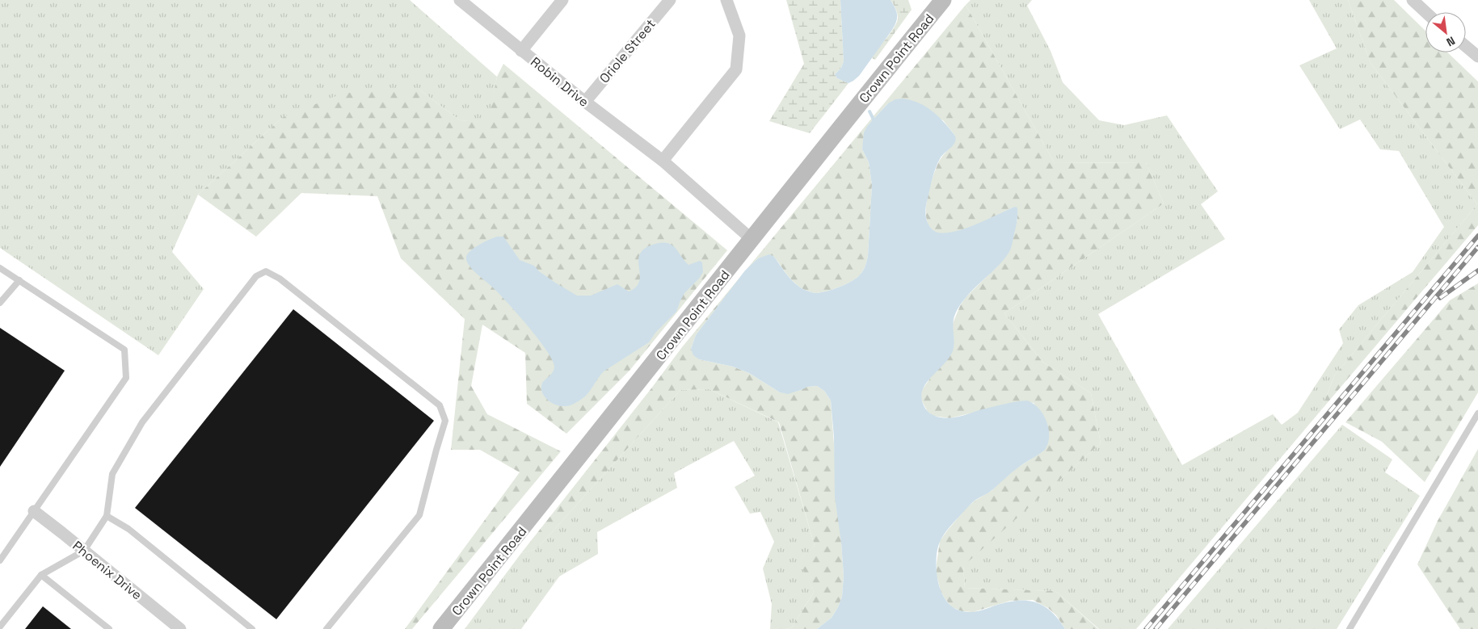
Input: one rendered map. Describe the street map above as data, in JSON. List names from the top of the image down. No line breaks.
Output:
{"streets":{"main road":["Crown Point Road"],"street":["Oriole Street","Robin Drive","Phoenix Drive"]},"crossings":[["Oriole Street","Robin Drive"],["Crown Point Road","Robin Drive"]],"north":"bottom right"}
